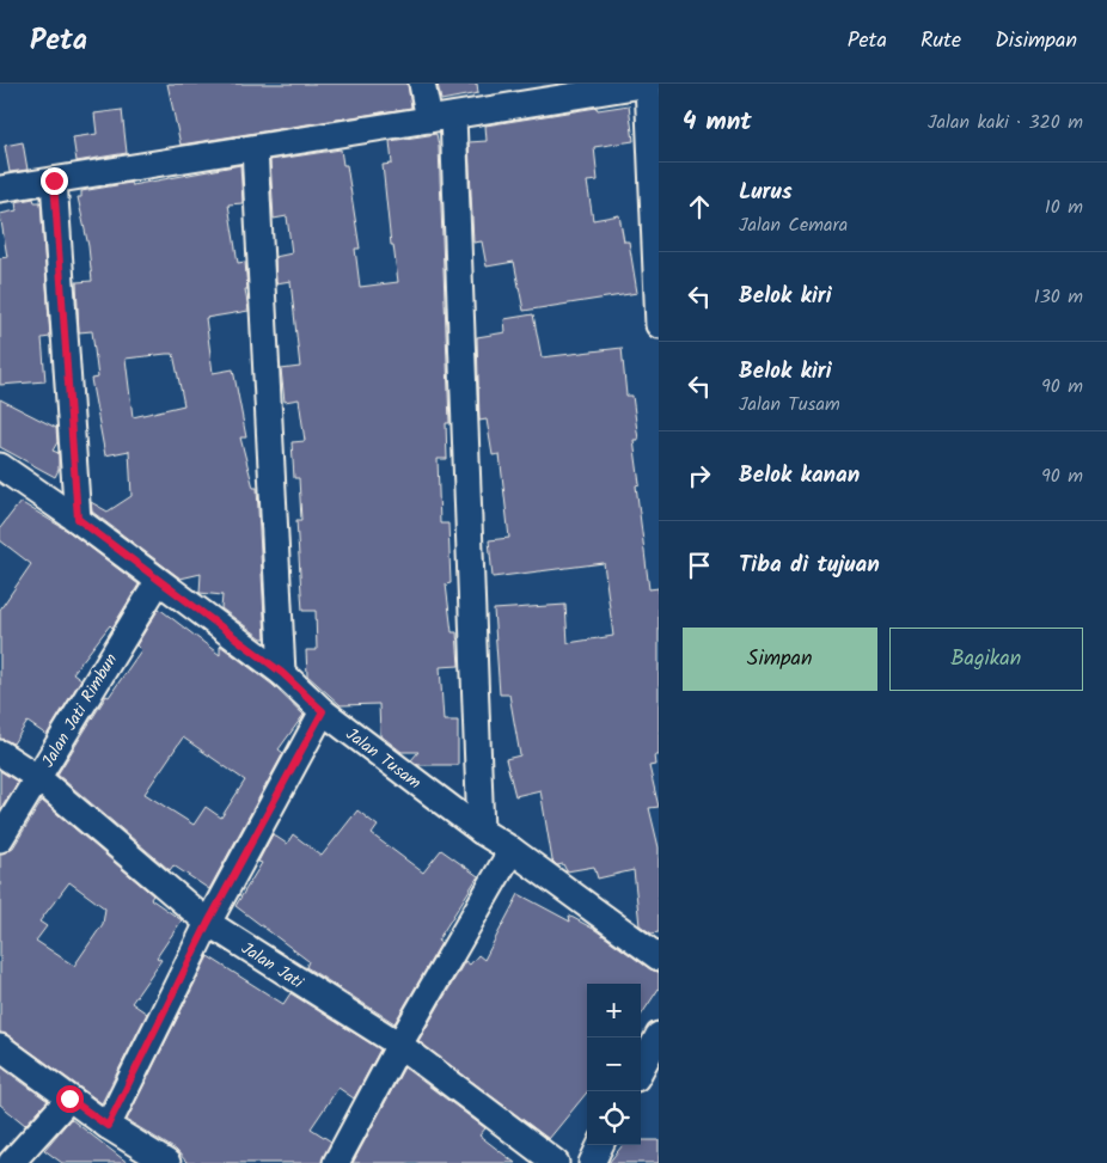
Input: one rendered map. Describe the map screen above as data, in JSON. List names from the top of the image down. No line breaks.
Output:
{"streets":{"street":["Jalan Jati Rimbun","Jalan Tusam","Jalan Jati"]},"crossings":[["Jalan Jati Rimbun","Jalan Tusam"],["Jalan Jati Rimbun","Jalan Jati"]],"page":{"header":"Peta","nav":["Peta","Rute","Disimpan"],"heading":["4 mnt","Jalan kaki · 320 m"],"list":[["Lurus","Jalan Cemara","10 m"],["Belok kiri","130 m"],["Belok kiri","Jalan Tusam","90 m"],["Belok kanan","90 m"],"Tiba di tujuan"],"buttons":["Simpan","Bagikan"],"map_buttons":["+","−"]}}
